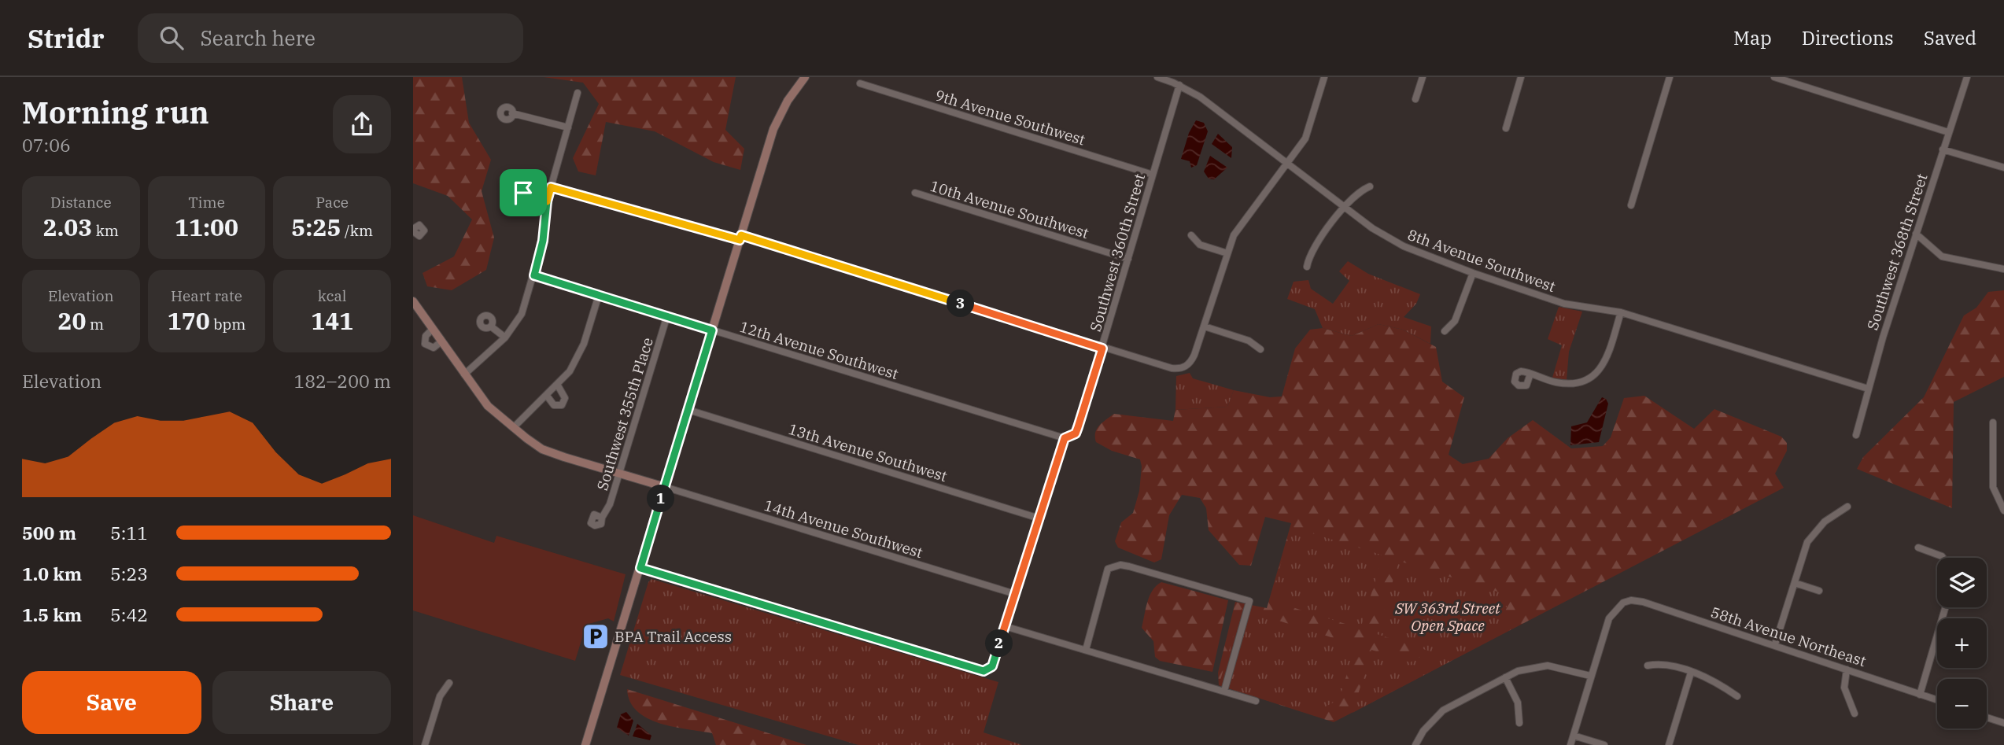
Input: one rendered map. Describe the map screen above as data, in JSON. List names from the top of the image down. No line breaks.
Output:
{"streets":{"street":["9th Avenue Southwest","10th Avenue Southwest","Southwest 368th Street","Southwest 360th Street","8th Avenue Southwest","12th Avenue Southwest","Southwest 355th Place","13th Avenue Southwest","14th Avenue Southwest","58th Avenue Northeast"]},"crossings":[["9th Avenue Southwest","Southwest 360th Street"],["10th Avenue Southwest","Southwest 360th Street"],["Southwest 368th Street","8th Avenue Southwest"],["Southwest 360th Street","8th Avenue Southwest"],["Southwest 360th Street","12th Avenue Southwest"],["Southwest 360th Street","13th Avenue Southwest"],["Southwest 360th Street","14th Avenue Southwest"],["12th Avenue Southwest","Southwest 355th Place"]],"parks":["SW 363rd Street Open Space"],"places":{"parking":["BPA Trail Access"]},"page":{"header":"Stridr","search":"Search here","nav":["Map","Directions","Saved"],"heading":["Morning run","07:06"],"stats":[["Distance","2.03 km"],["Time","11:00"],["Pace","5:25 /km"],["Elevation","20 m"],["Heart rate","170 bpm"],["kcal","141"]],"pins":["3","1","2"],"chart":["Elevation","182–200 m"],"list":[{"name":"500 m","note":"5:11"},{"name":"1.0 km","note":"5:23"},{"name":"1.5 km","note":"5:42"}],"map_buttons":["+","−"],"buttons":["Save","Share"]}}
